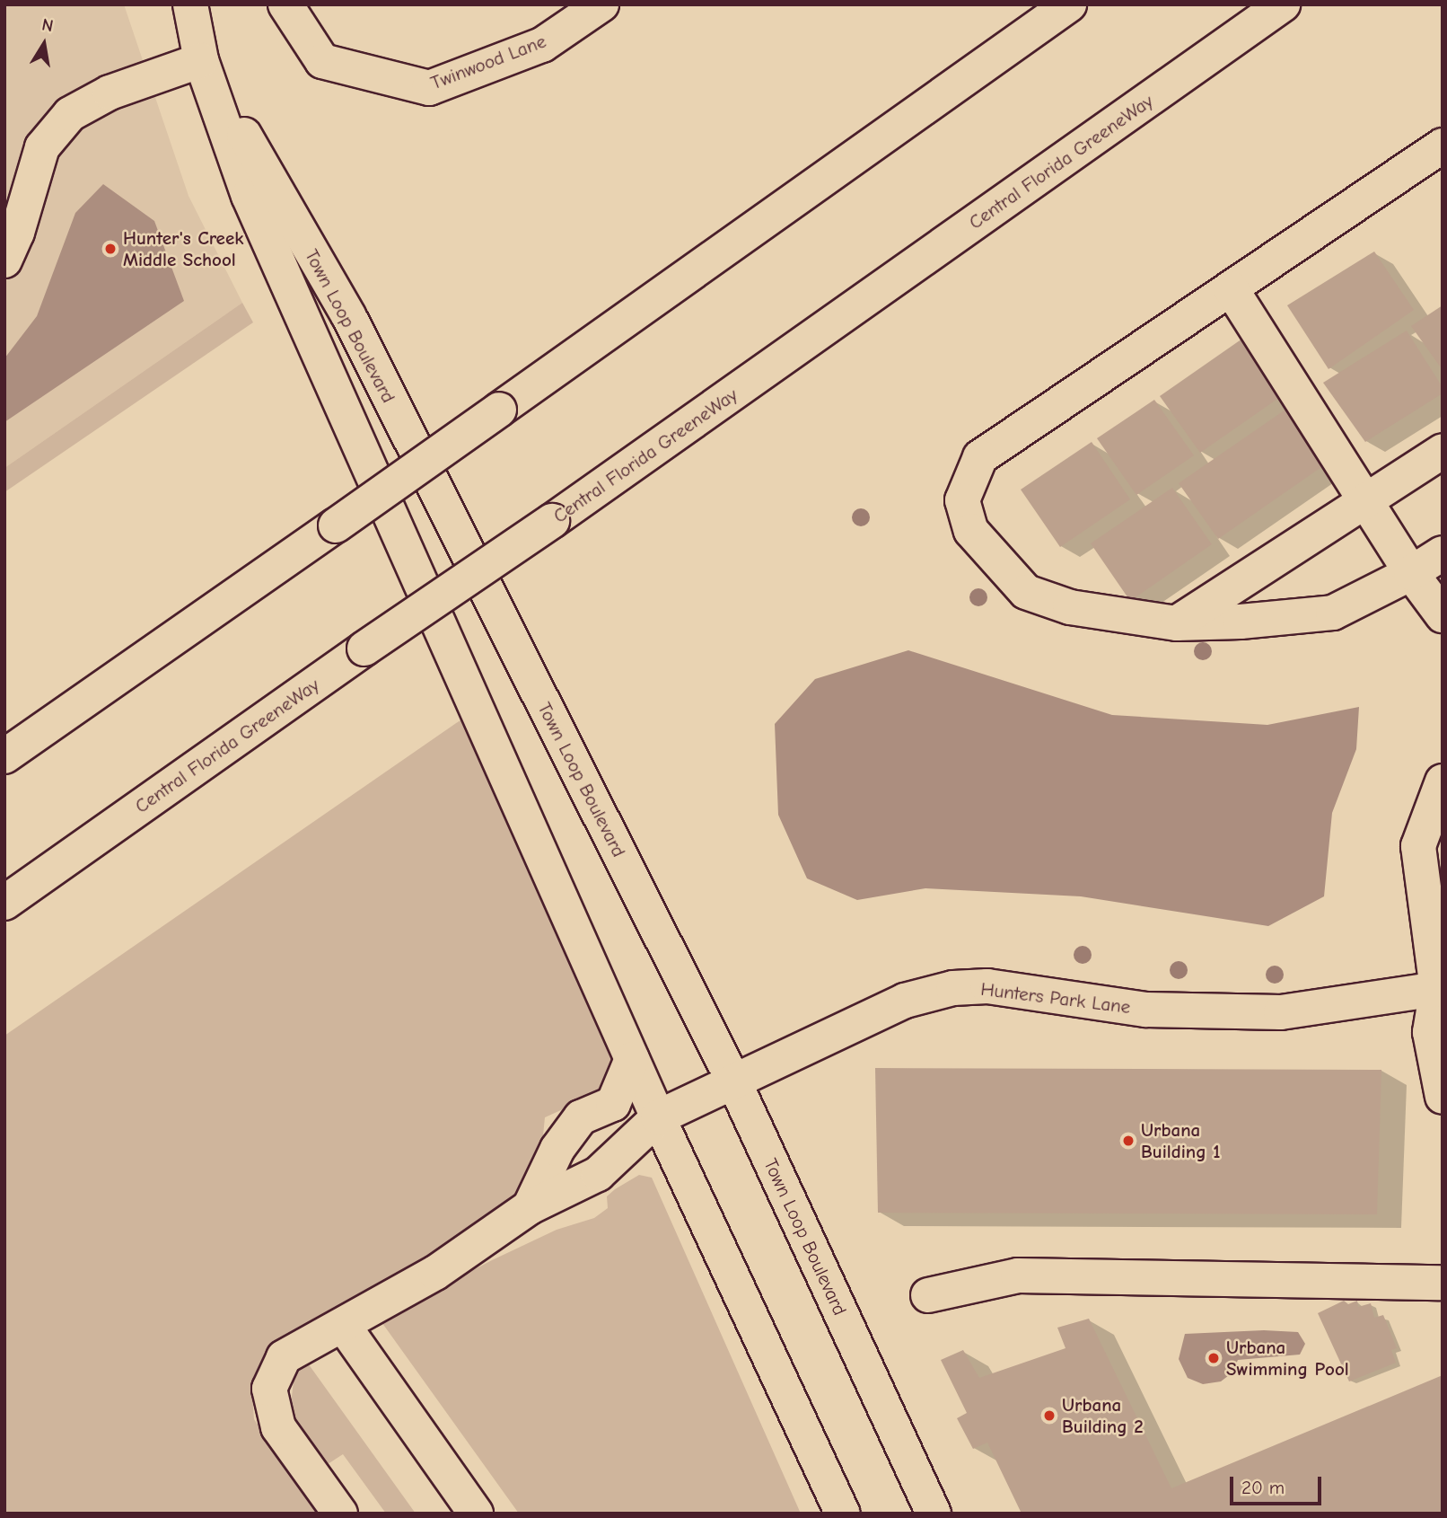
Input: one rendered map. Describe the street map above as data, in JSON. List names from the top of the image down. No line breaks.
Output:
{"streets":{"main road":["Twinwood Lane","Central Florida GreeneWay","Town Loop Boulevard","Hunters Park Lane"]},"crossings":[["Town Loop Boulevard","Hunters Park Lane"]],"places":["Hunter's Creek Middle School","Urbana Building 1","Urbana Swimming Pool","Urbana Building 2"],"scale_bar":"20 m","north":"top"}
